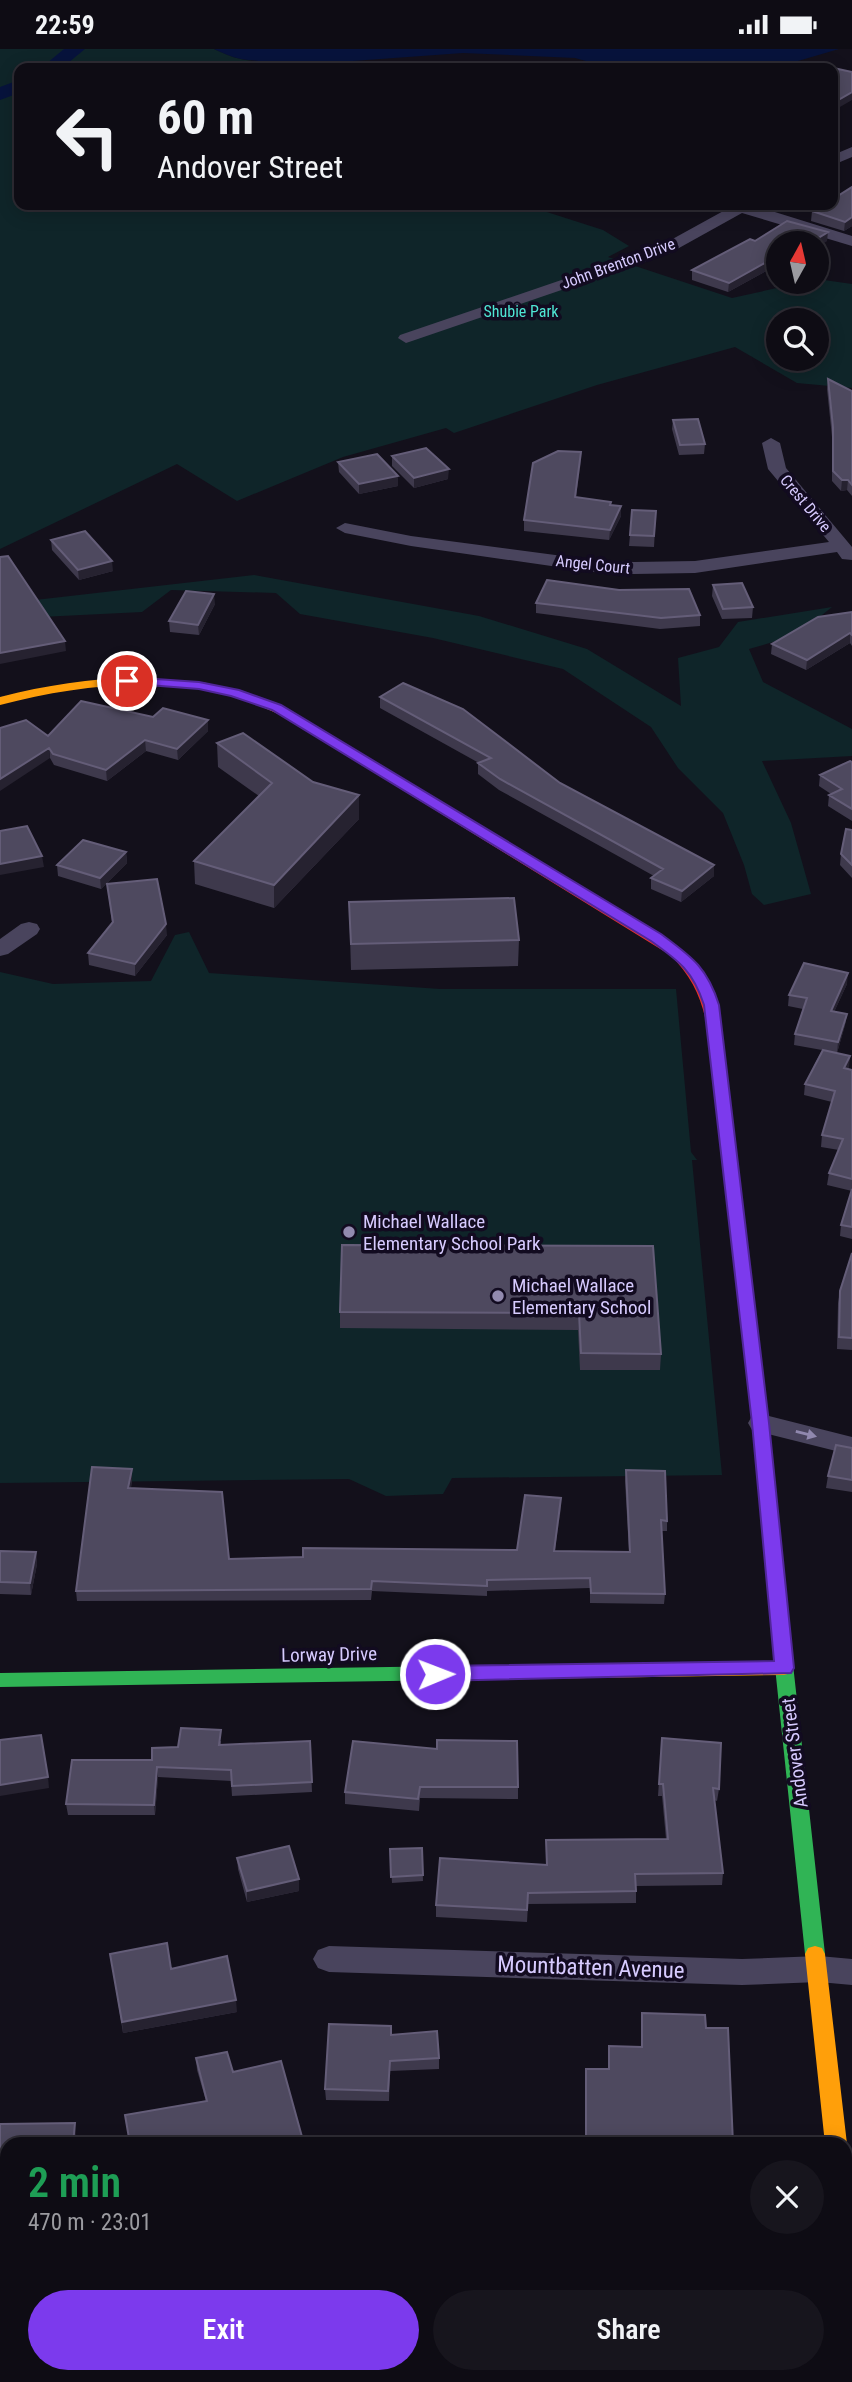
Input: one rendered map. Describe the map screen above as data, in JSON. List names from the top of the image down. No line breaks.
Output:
{"streets":{"street":["John Brenton Drive","Crest Drive","Angel Court","Lorway Drive","Andover Street","Mountbatten Avenue"]},"crossings":[["Crest Drive","Angel Court"],["Lorway Drive","Andover Street"],["Andover Street","Mountbatten Avenue"]],"parks":["Shubie Park"],"places":["Michael Wallace Elementary School Park","Michael Wallace Elementary School"],"north":"top","page":{"status":"22:59","turn":["60 m","Andover Street"],"heading":["2 min","470 m · 23:01"],"buttons":["Exit","Share"]}}
